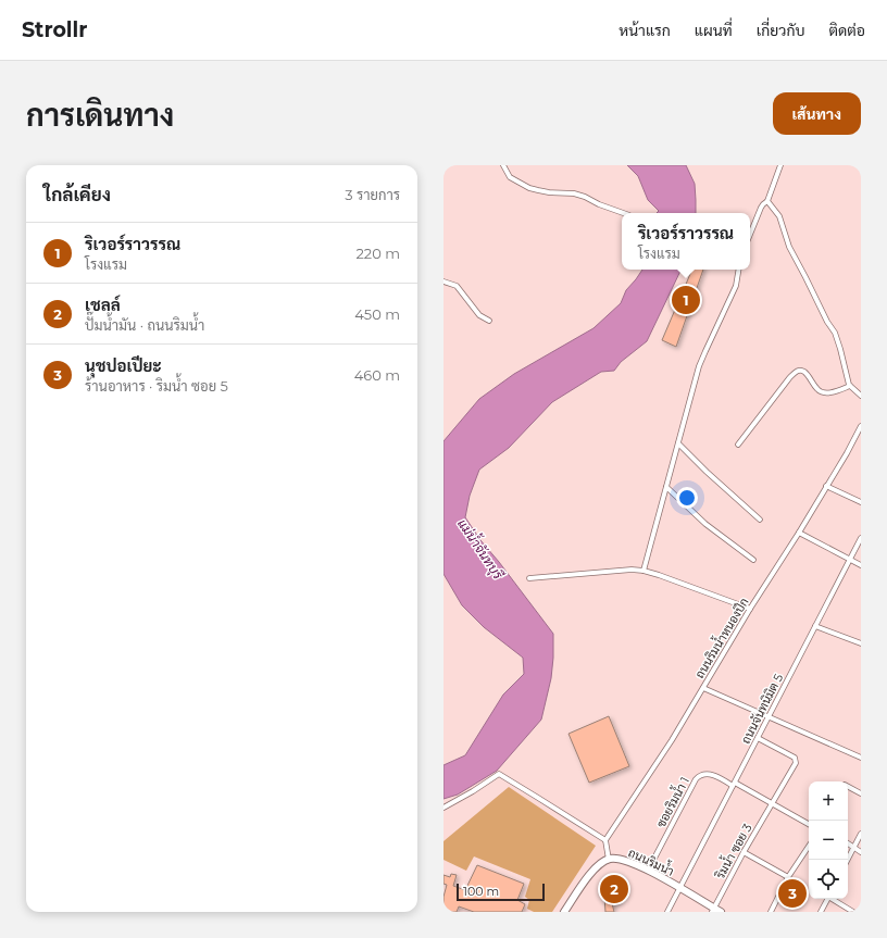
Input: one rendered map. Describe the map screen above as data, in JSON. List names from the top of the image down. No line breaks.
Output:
{"streets":{"main road":["ถนนริมน้ำ"],"street":["ถนนริมน้ำหนองปึก","ถนนจันทนิมิต 5","ซอยริมน้ำ 1","ริมน้ำ ซอย 3"]},"crossings":[["ถนนจันทนิมิต 5","ซอยริมน้ำ 1"],["ถนนจันทนิมิต 5","ริมน้ำ ซอย 3"],["ถนนจันทนิมิต 5","ถนนริมน้ำ"],["ซอยริมน้ำ 1","ริมน้ำ ซอย 3"],["ซอยริมน้ำ 1","ถนนริมน้ำ"],["ริมน้ำ ซอย 3","ถนนริมน้ำ"]],"water":["แม่น้ำจันทบุรี"],"scale_bar":"100 m","page":{"header":"Strollr","nav":["หน้าแรก","แผนที่","เกี่ยวกับ","ติดต่อ"],"buttons":"เส้นทาง","title":"การเดินทาง","heading":["ใกล้เคียง","3 รายการ"],"popup":["ริเวอร์ราวรรณ","โรงแรม"],"list":[{"mark":"1","name":"ริเวอร์ราวรรณ","note":"โรงแรม","value":"220 m"},{"mark":"2","name":"เชลล์","note":"ปั๊มน้ำมัน · ถนนริมน้ำ","value":"450 m"},{"mark":"3","name":"นุชปอเปียะ","note":"ร้านอาหาร · ริมน้ำ ซอย 5","value":"460 m"}],"pins":["1","2","3"],"map_buttons":["+","−"],"scale":"100 m"}}
